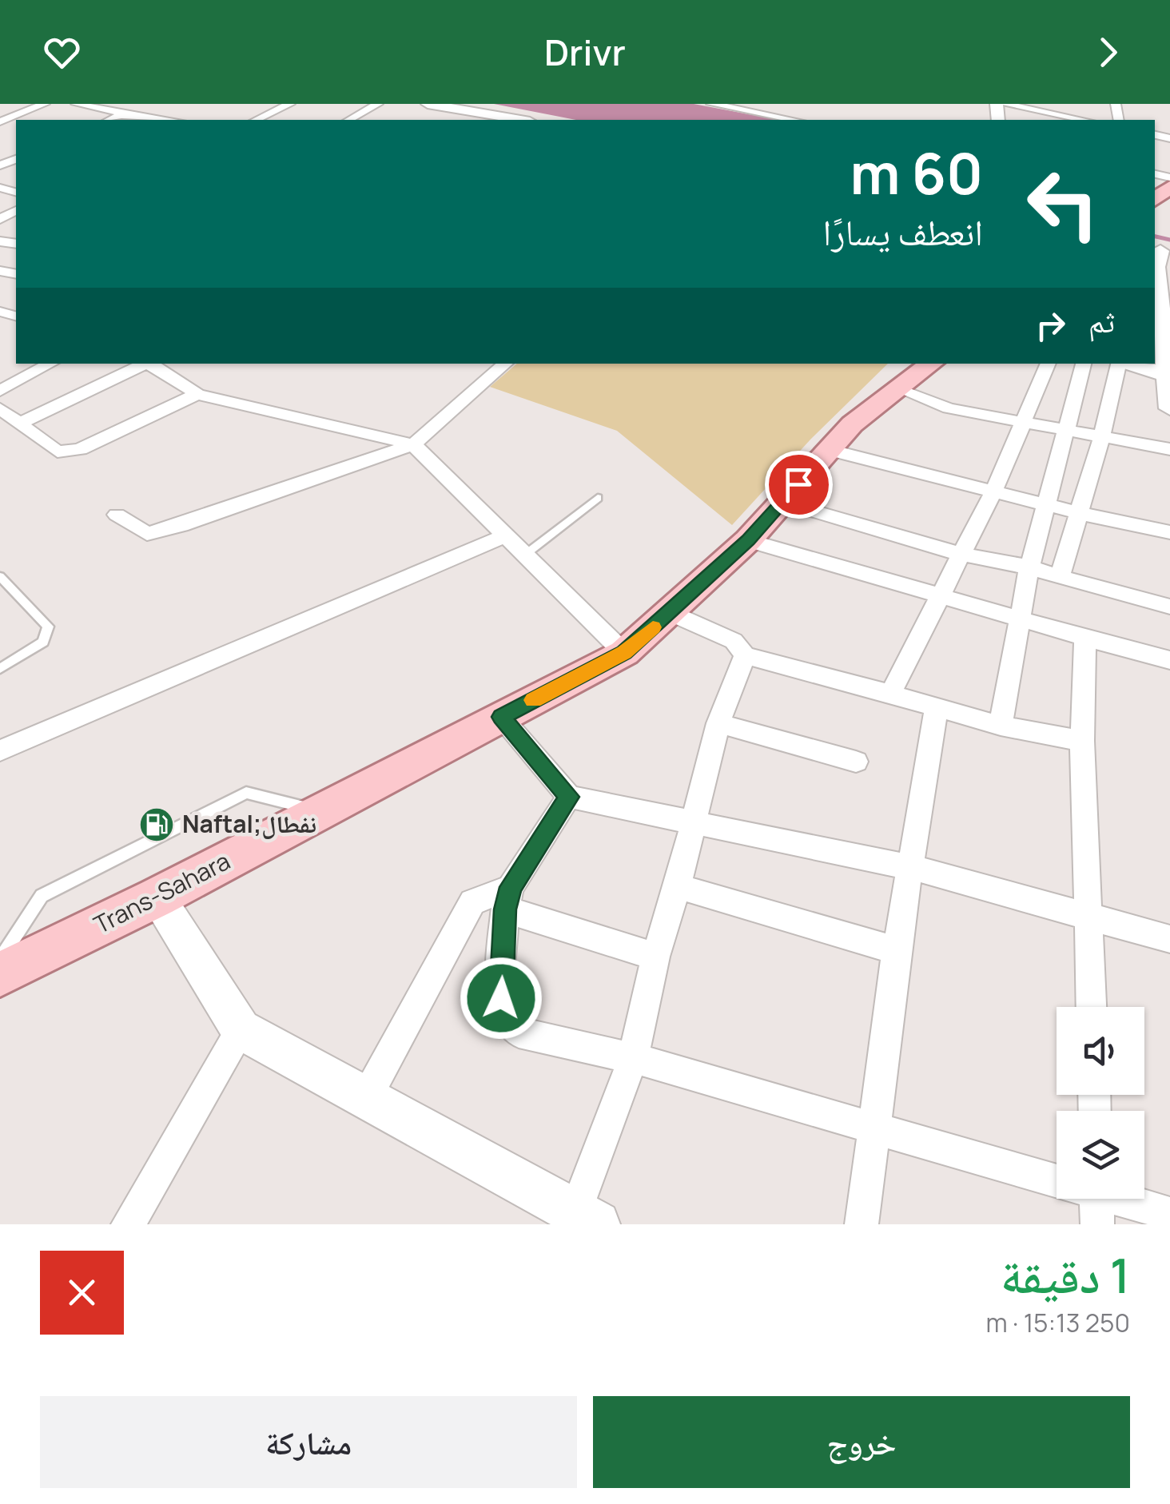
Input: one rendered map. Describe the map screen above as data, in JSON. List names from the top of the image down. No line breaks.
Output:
{"streets":{"main road":["Trans-Sahara"]},"places":{"fuel station":["Naftal;نفطال"]},"page":{"header":"Drivr","turn":["60 m","انعطف يسارًا"],"then":"ثم","heading":["1 دقيقة","250 m · 15:13"],"buttons":["خروج","مشاركة"]}}
